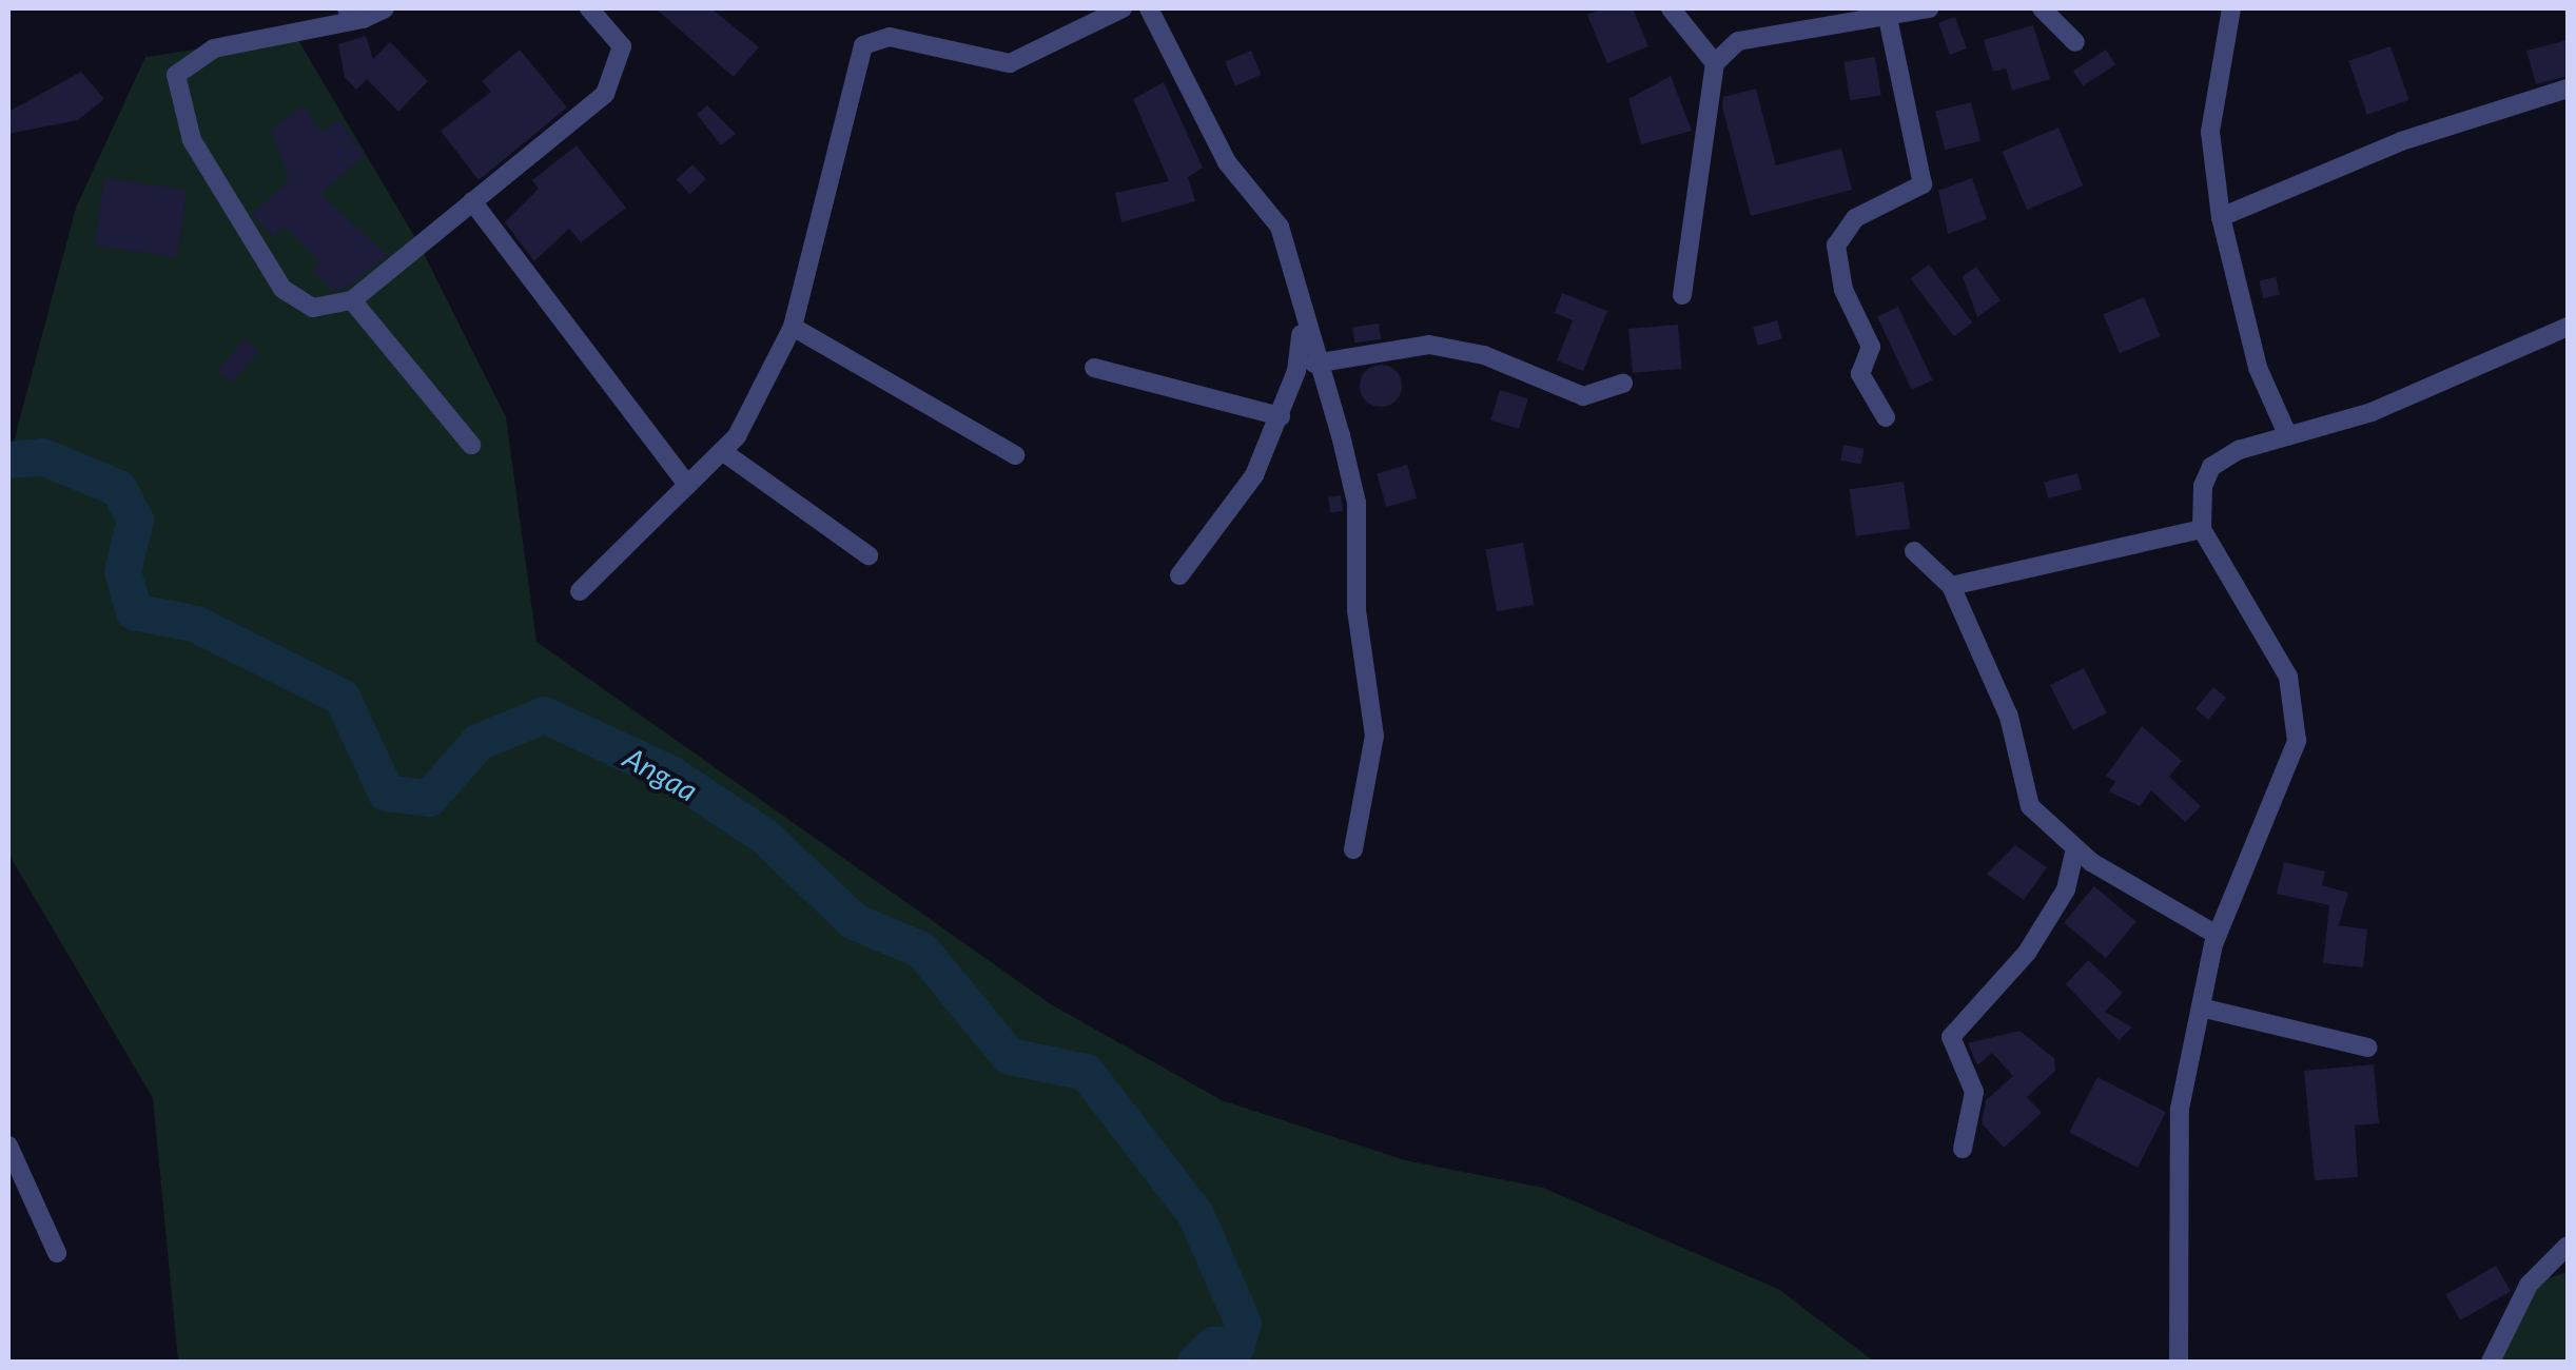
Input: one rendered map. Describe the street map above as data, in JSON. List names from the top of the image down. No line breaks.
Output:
{"water":["Angaa"]}
